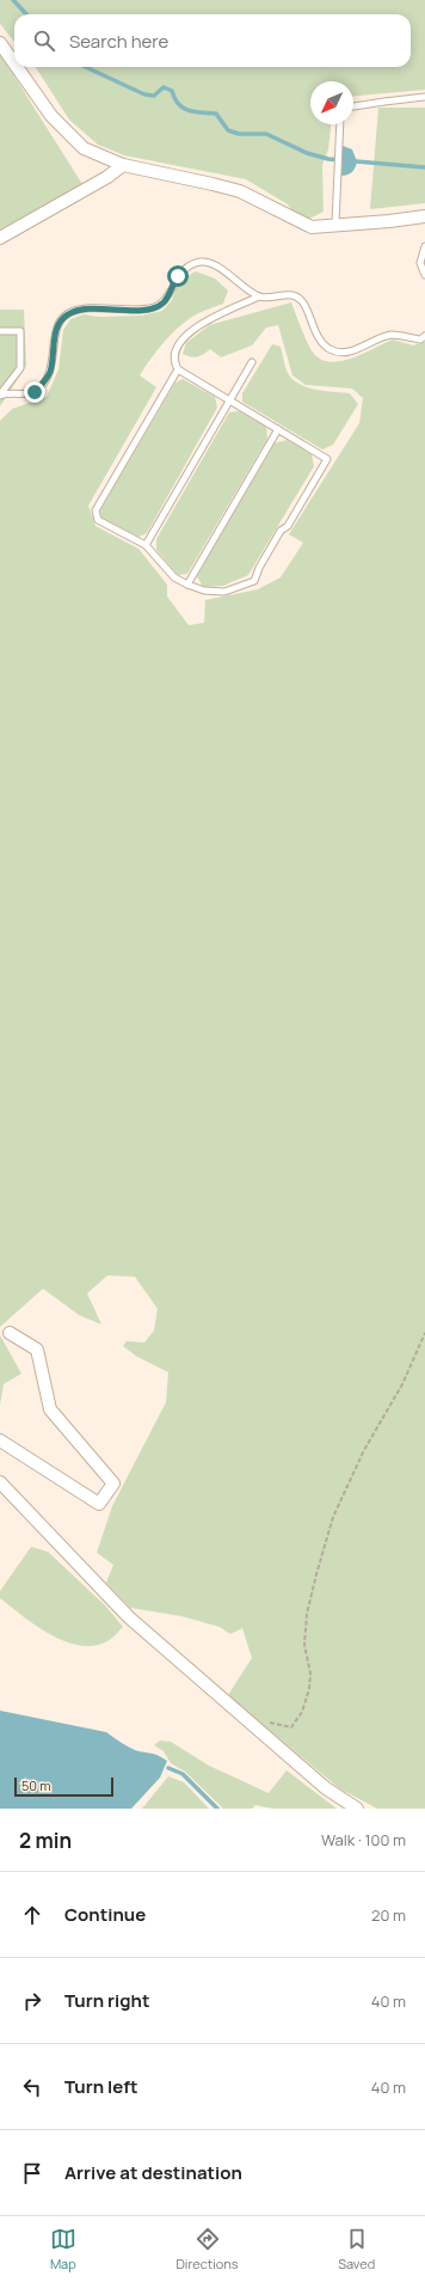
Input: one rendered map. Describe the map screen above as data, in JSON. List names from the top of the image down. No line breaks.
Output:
{"scale_bar":"50 m","north":"bottom left","page":{"search":"Search here","scale":"50 m","heading":["2 min","Walk · 100 m"],"list":[["Continue","20 m"],["Turn right","40 m"],["Turn left","40 m"],"Arrive at destination"],"nav":["Map","Directions","Saved"]}}
